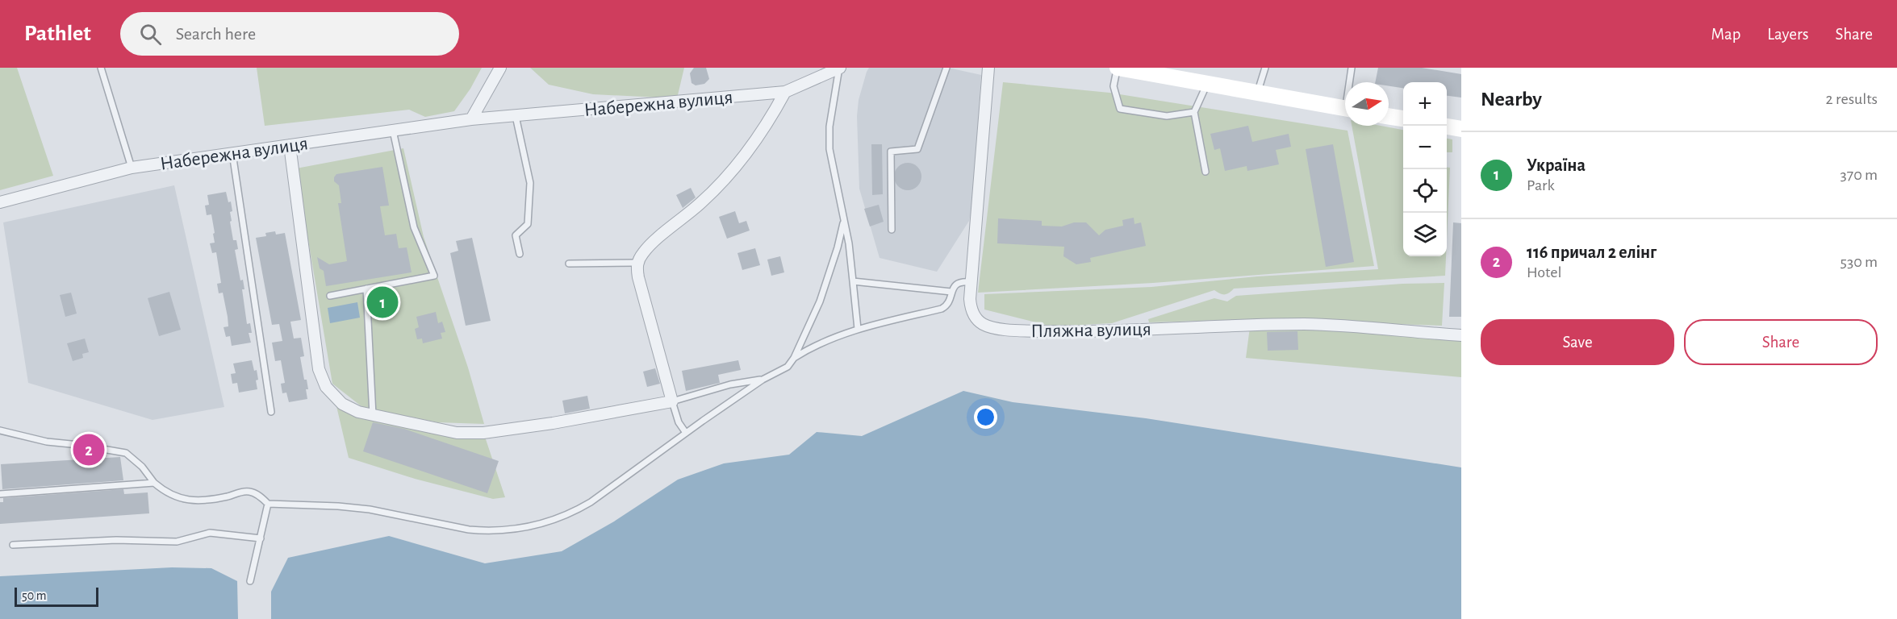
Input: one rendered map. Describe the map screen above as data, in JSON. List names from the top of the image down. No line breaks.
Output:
{"streets":{"street":["Набережна вулиця","Пляжна вулиця"]},"scale_bar":"50 m","north":"right","page":{"header":"Pathlet","search":"Search here","nav":["Map","Layers","Share"],"heading":["Nearby","2 results"],"map_buttons":["+","−"],"list":[{"mark":"1","name":"Україна","note":"Park","value":"370 m"},{"mark":"2","name":"116 причал 2 елінг","note":"Hotel","value":"530 m"}],"pins":["1","2"],"buttons":["Save","Share"],"scale":"50 m"}}
